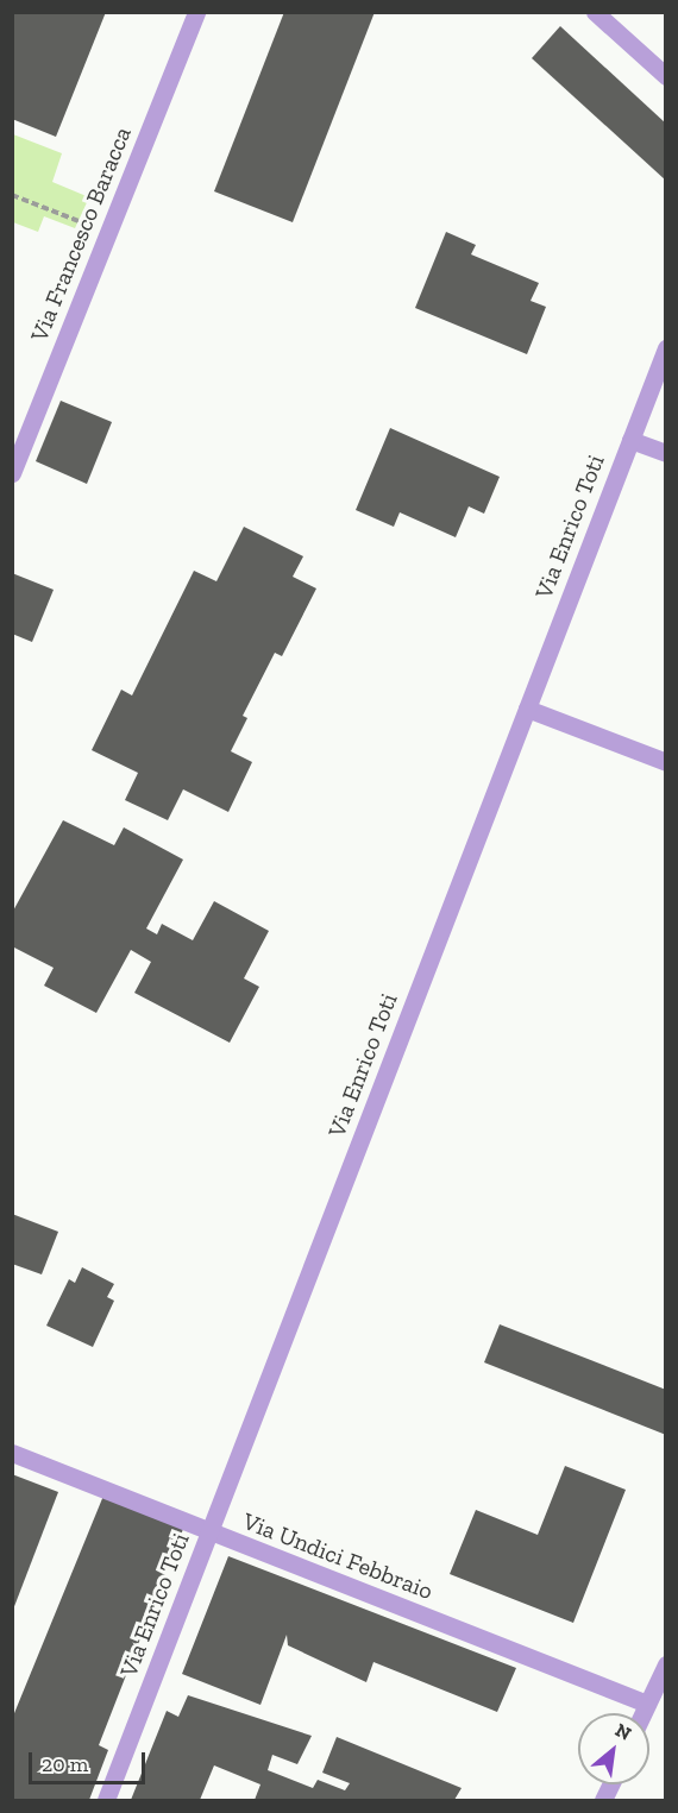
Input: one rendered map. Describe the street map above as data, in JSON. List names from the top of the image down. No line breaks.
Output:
{"streets":{"street":["Via Francesco Baracca","Via Enrico Toti","Via Undici Febbraio"]},"crossings":[["Via Enrico Toti","Via Undici Febbraio"]],"scale_bar":"20 m","north":"top right"}
